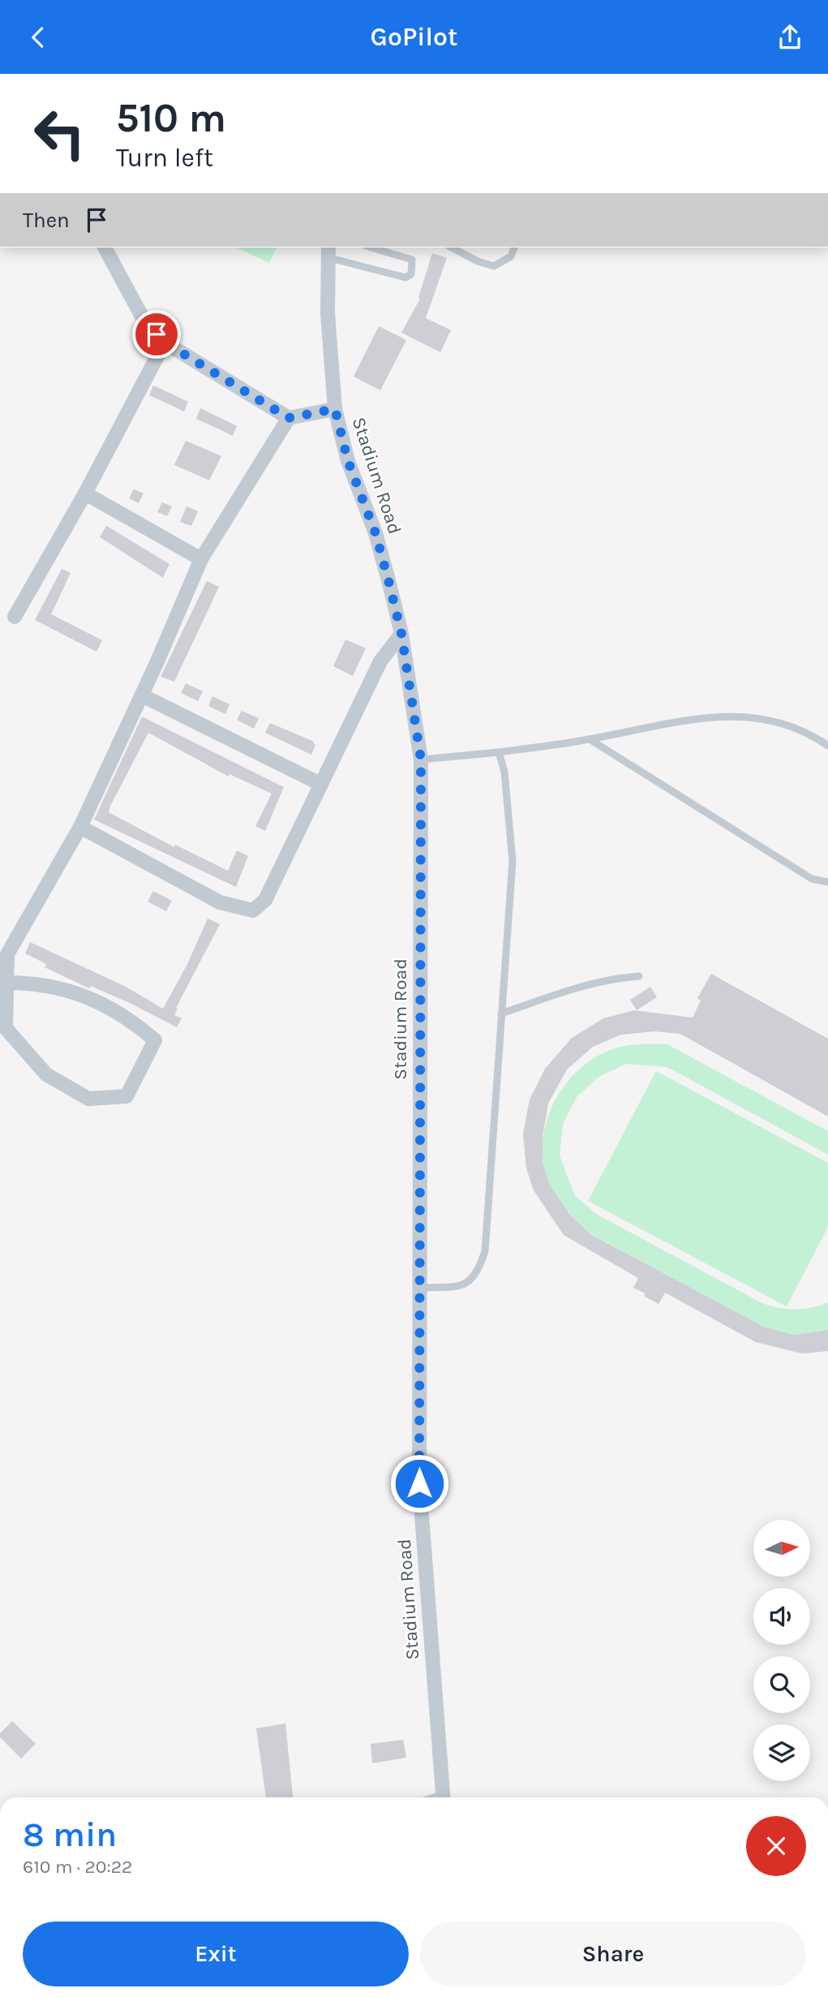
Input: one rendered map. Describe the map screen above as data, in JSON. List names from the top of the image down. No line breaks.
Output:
{"streets":{"street":["Stadium Road"]},"north":"right","page":{"header":"GoPilot","turn":["510 m","Turn left"],"then":"Then","heading":["8 min","610 m · 20:22"],"buttons":["Exit","Share"]}}
